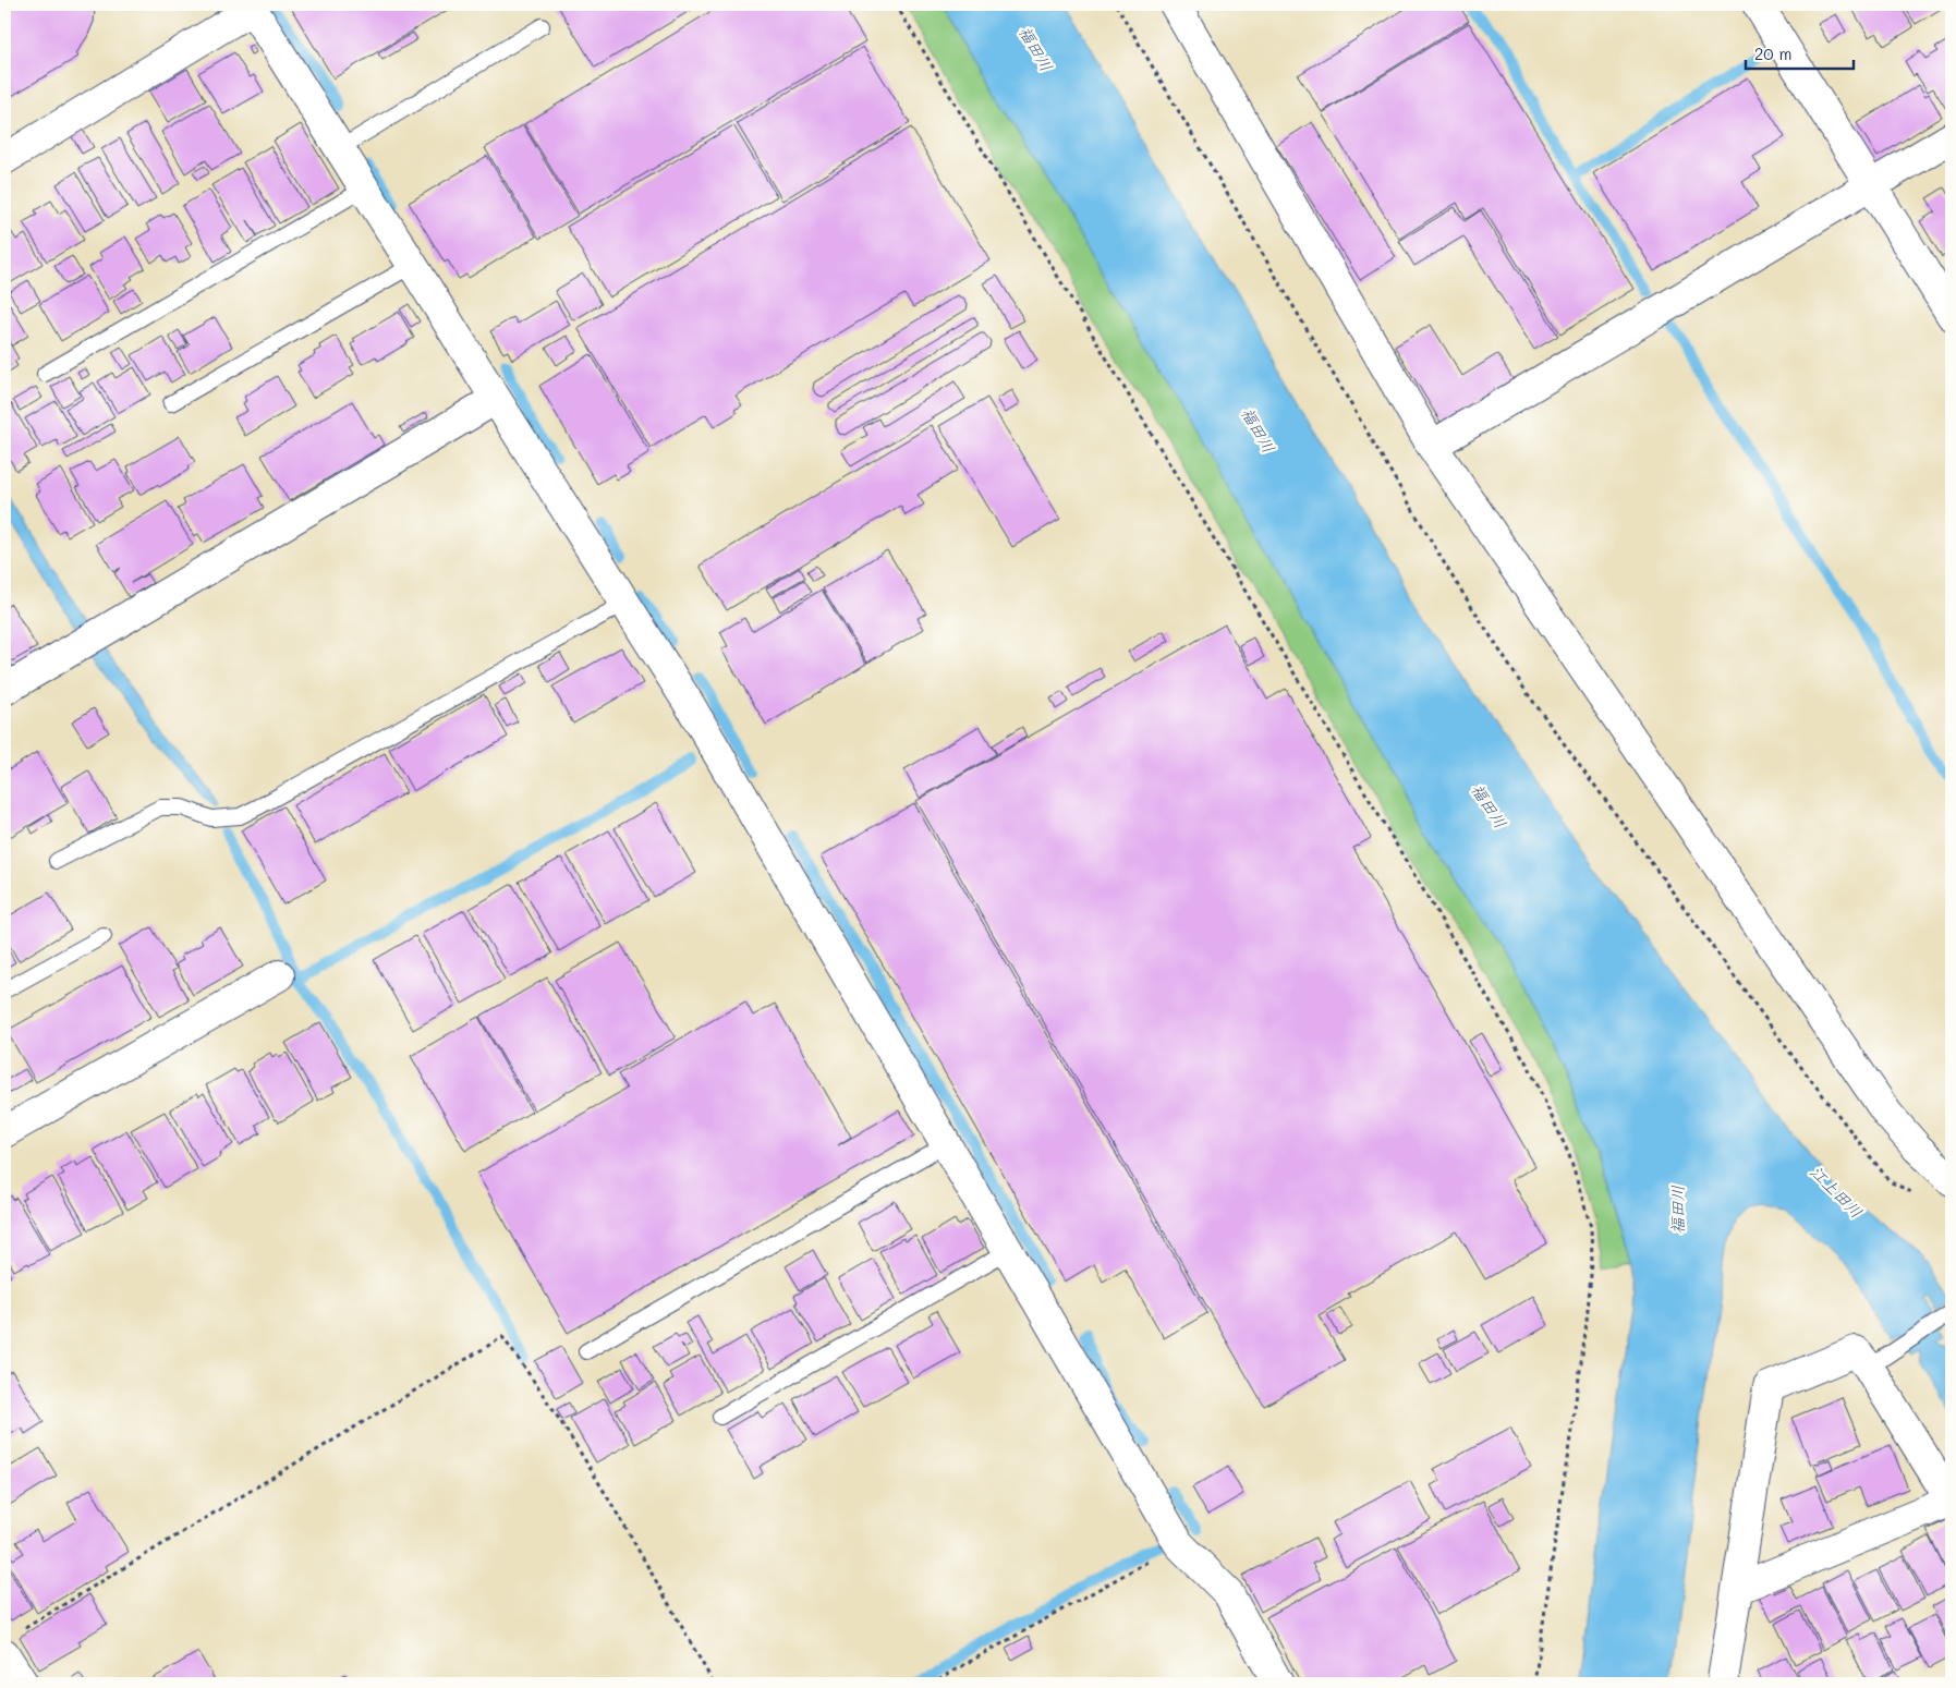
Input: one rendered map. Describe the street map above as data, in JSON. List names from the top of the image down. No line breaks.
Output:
{"water":["福田川","江上田川"],"scale_bar":"20 m"}
